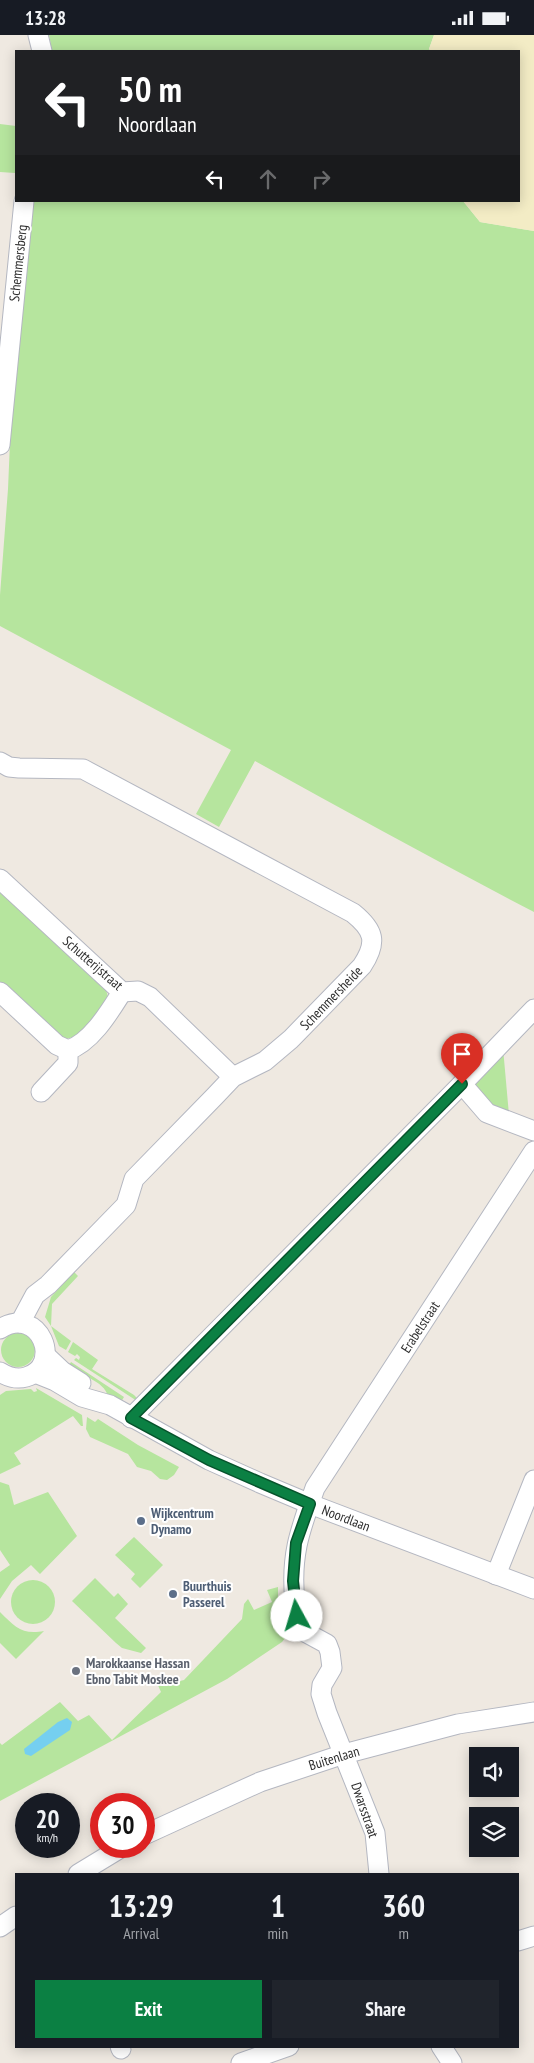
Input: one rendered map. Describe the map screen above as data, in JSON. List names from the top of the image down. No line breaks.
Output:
{"streets":{"street":["Schemmersberg","Schutterijstraat","Schemmersheide","Erabelstraat","Noordlaan","Buitenlaan","Dwarsstraat"]},"crossings":[["Schutterijstraat","Schemmersheide"],["Schemmersheide","Noordlaan"],["Erabelstraat","Noordlaan"],["Erabelstraat","Dwarsstraat"],["Noordlaan","Dwarsstraat"],["Buitenlaan","Dwarsstraat"]],"places":["Wijkcentrum Dynamo","Buurthuis Passerel","Marokkaanse Hassan Ebno Tabit Moskee"],"page":{"status":"13:28","turn":["50 m","Noordlaan"],"speed":"20 km/h","limit":"30","eta":["13:29","Arrival","1","min","360","m"],"buttons":["Exit","Share"]}}
